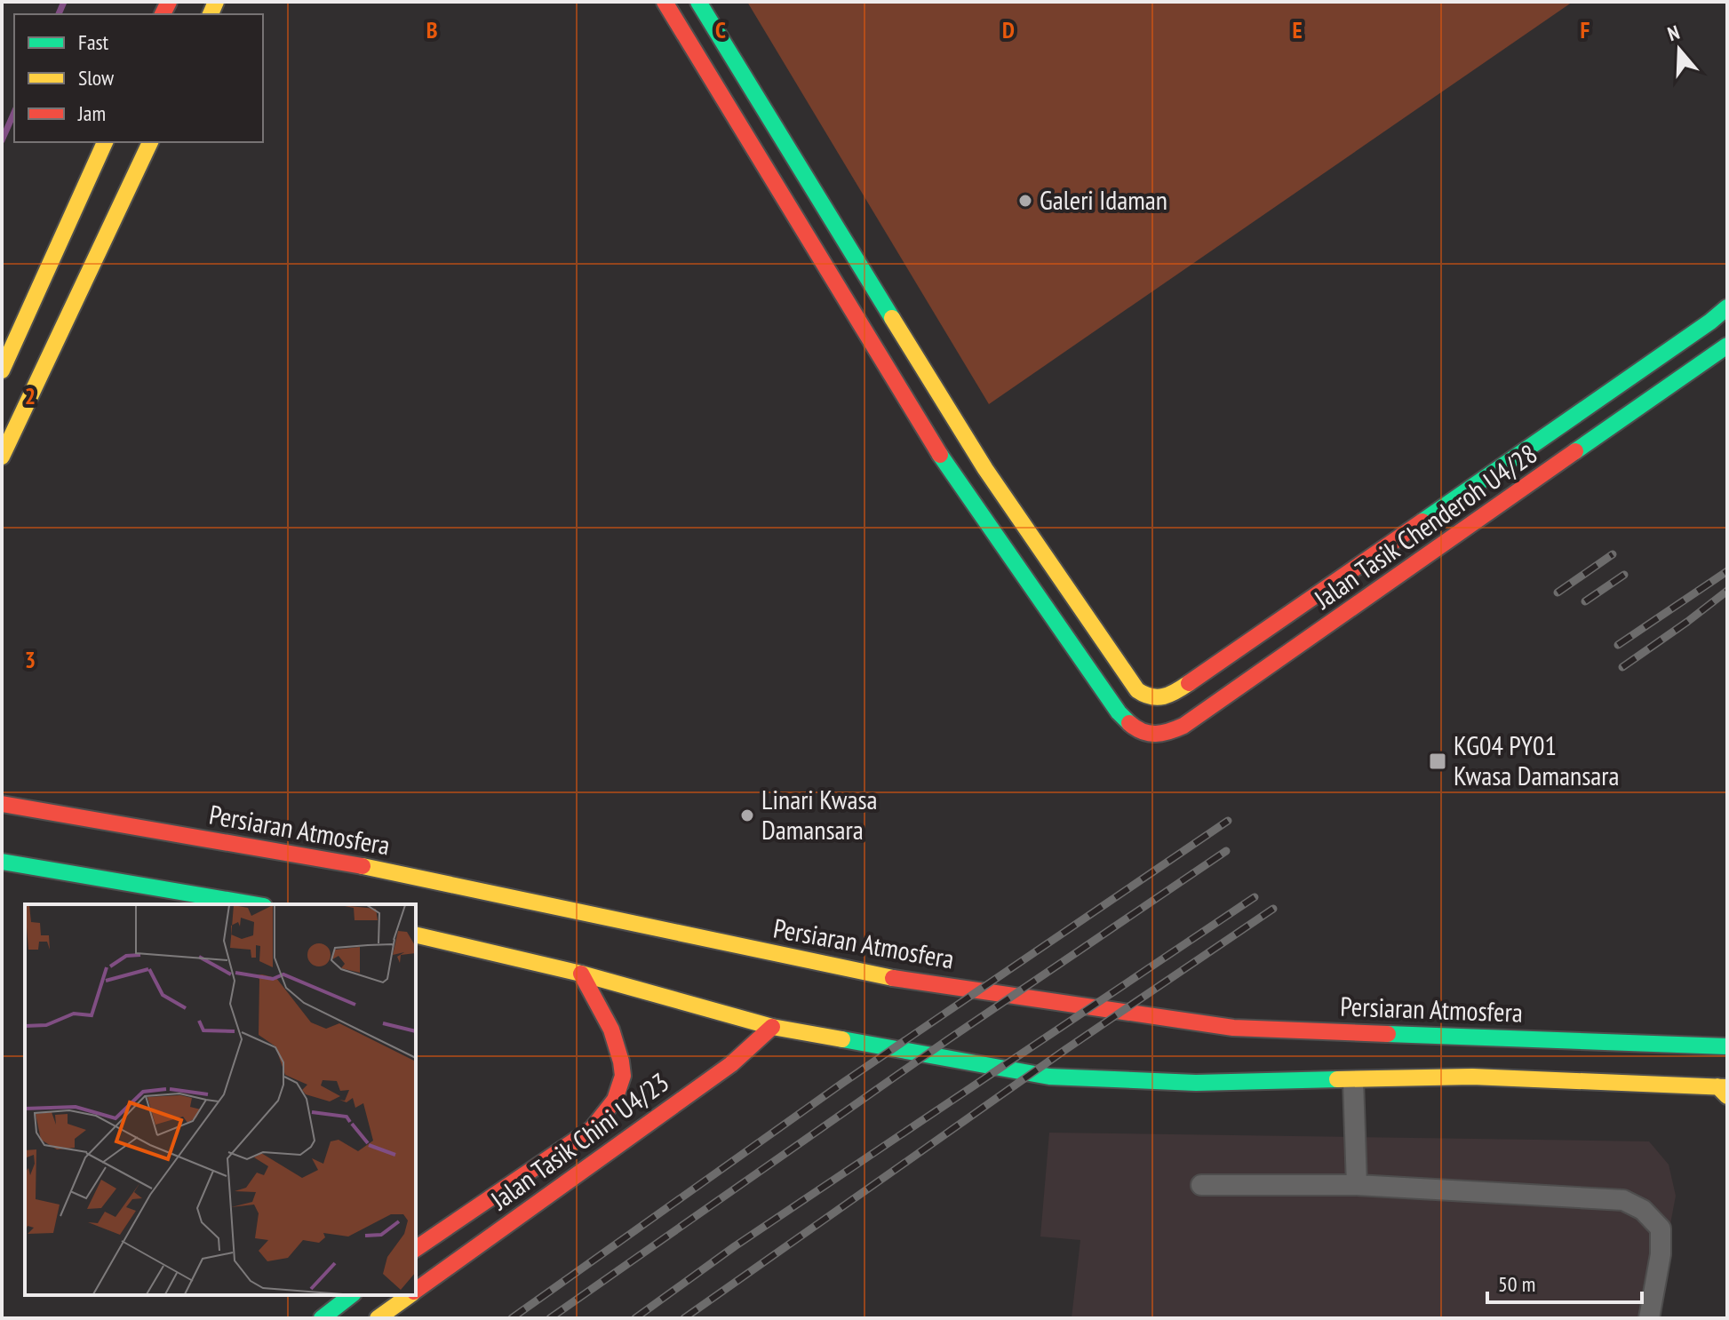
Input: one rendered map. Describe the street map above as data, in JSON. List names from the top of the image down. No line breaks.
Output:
{"streets":{"street":["Jalan Tasik Chenderoh U4/28","Persiaran Atmosfera","Jalan Tasik Chini U4/23"]},"places":{"other":["Galeri Idaman","Linari Kwasa Damansara"],"transit":["KG04 PY01 Kwasa Damansara"]},"legend":["Fast","Slow","Jam"],"scale_bar":"50 m","north":"top","grid":{"columns":["B","C","D","E","F"],"rows":["2","3"]}}
